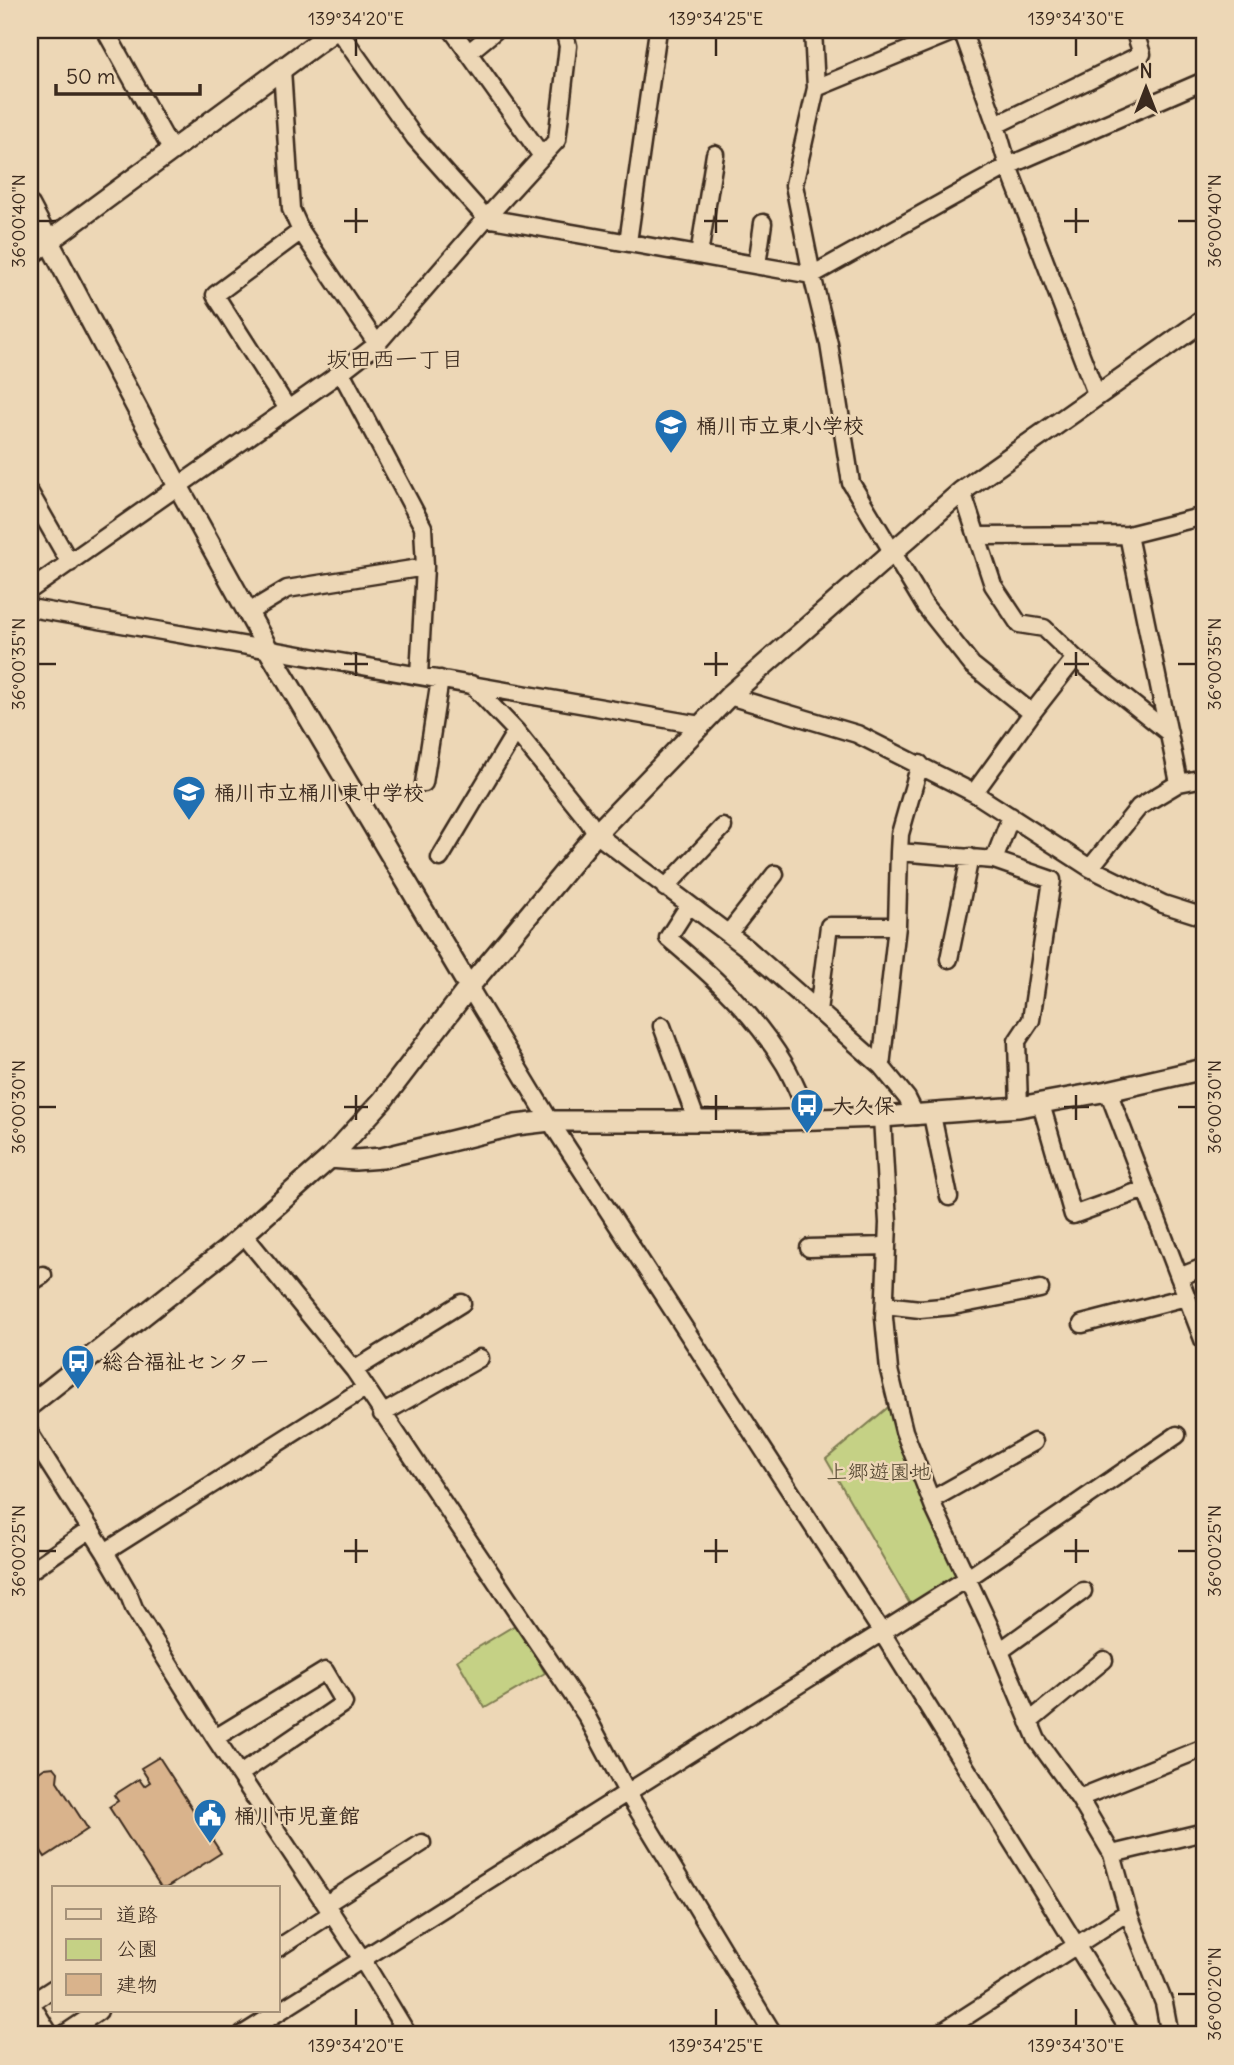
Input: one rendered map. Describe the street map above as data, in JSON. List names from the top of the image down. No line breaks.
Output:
{"districts":["坂田西一丁目"],"parks":["上郷遊園地"],"places":{"school or university":["桶川市立東小学校","桶川市立桶川東中学校"],"bus stop":["大久保","総合福祉センター"],"public building":["桶川市児童館"]},"legend":["道路","公園","建物"],"scale_bar":"50 m","north":"top","coordinates":["139°34'20\"E","139°34'25\"E","139°34'30\"E","36°00'40\"N","36°00'35\"N","36°00'30\"N","36°00'25\"N","36°00'20\"N"]}
